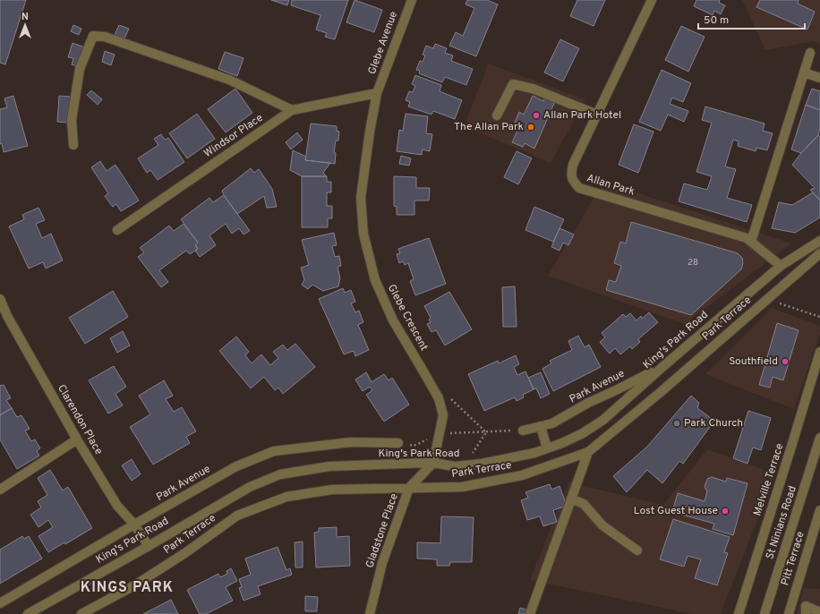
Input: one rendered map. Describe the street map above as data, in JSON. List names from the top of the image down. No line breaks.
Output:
{"streets":{"street":["Glebe Avenue","Windsor Place","Allan Park","Glebe Crescent","Park Terrace","King's Park Road","Park Avenue","Clarendon Place","Melville Terrace","St Ninians Road","Gladstone Place","Pitt Terrace"]},"crossings":[["Glebe Avenue","Windsor Place"],["Glebe Avenue","Glebe Crescent"],["Windsor Place","Glebe Crescent"],["Allan Park","King's Park Road"],["Glebe Crescent","King's Park Road"],["Glebe Crescent","Gladstone Place"],["Park Terrace","Gladstone Place"],["King's Park Road","Park Avenue"],["King's Park Road","Clarendon Place"],["King's Park Road","Gladstone Place"],["Park Avenue","Clarendon Place"]],"districts":["KINGS PARK"],"places":["Allan Park Hotel","The Allan Park","Southfield","Park Church","Lost Guest House"],"house_numbers":["28"],"scale_bar":"50 m","north":"top"}
